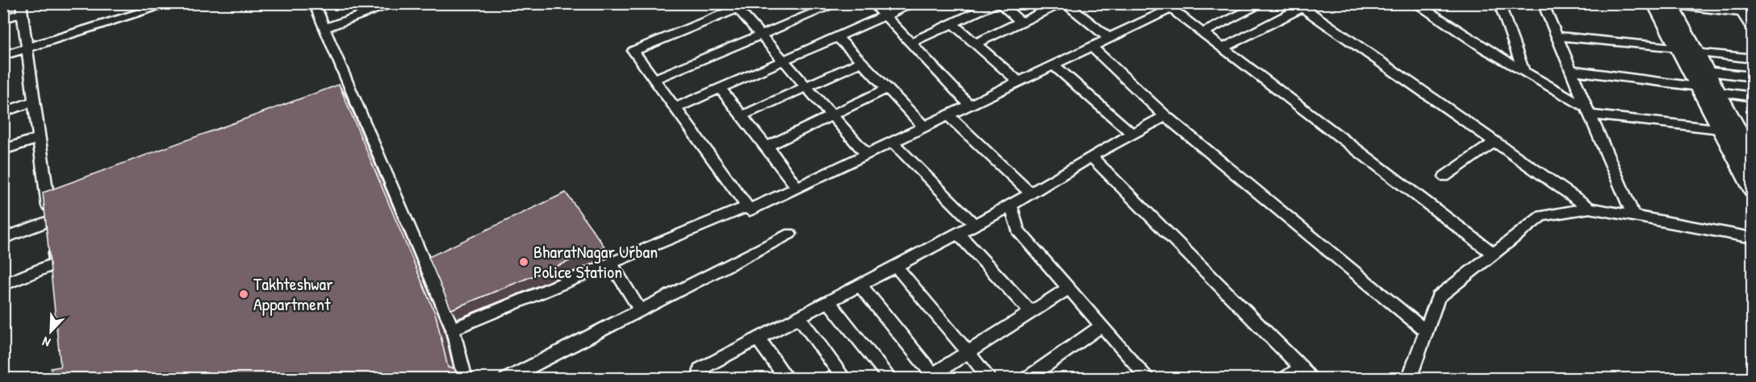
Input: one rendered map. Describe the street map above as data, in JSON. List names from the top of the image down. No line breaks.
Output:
{"places":["BharatNagar Urban Police Station","Takhteshwar Appartment"],"north":"bottom left"}
